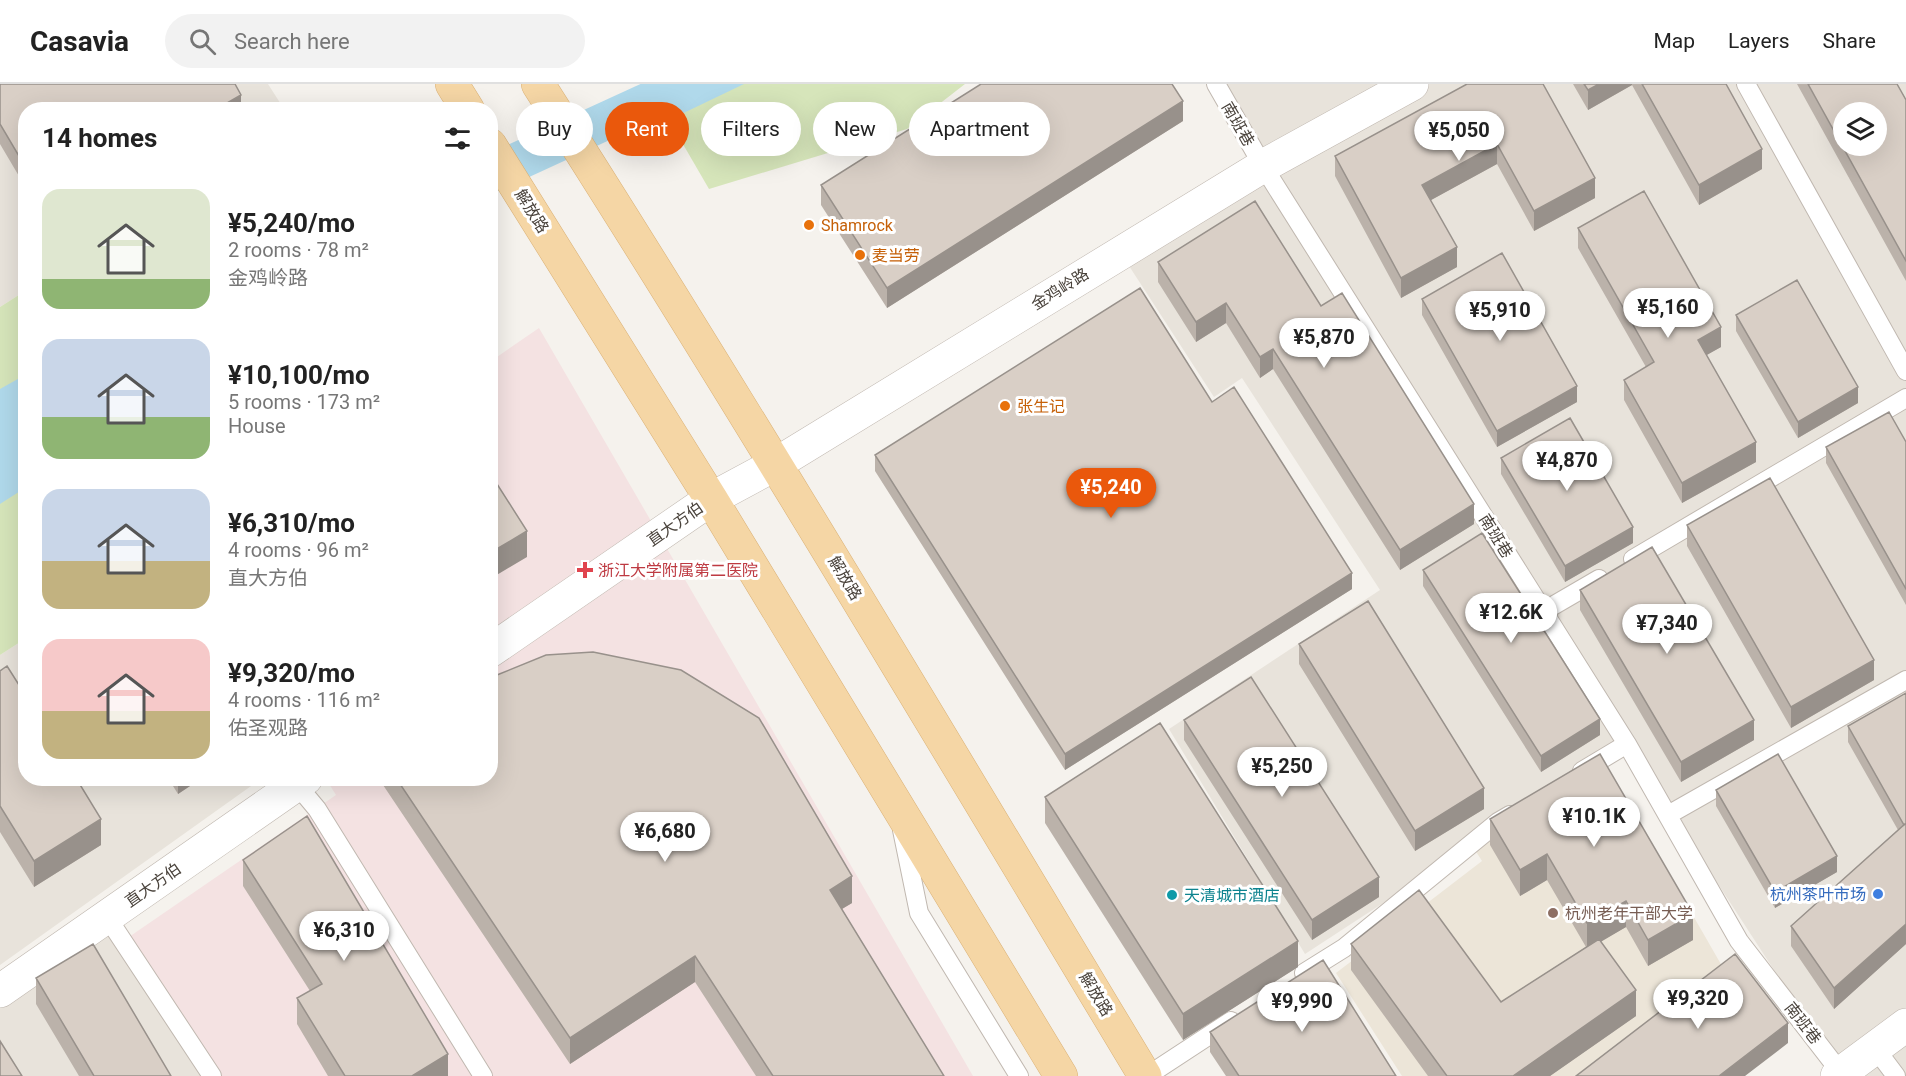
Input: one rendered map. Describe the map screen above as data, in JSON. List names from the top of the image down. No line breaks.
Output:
{"streets":{"main road":["解放路"],"street":["金鸡岭路","直大方伯"],"lane":["南班巷"]},"crossings":[["南班巷","金鸡岭路"],["解放路","金鸡岭路"],["解放路","直大方伯"],["金鸡岭路","直大方伯"]],"places":{"other":["Shamrock","麦当劳","张生记","杭州茶叶市场","天清城市酒店","杭州老年干部大学"],"health":["浙江大学附属第二医院"]},"page":{"header":"Casavia","search":"Search here","nav":["Map","Layers","Share"],"chip":["Buy","Rent","Filters","New","Apartment"],"heading":"14 homes","price":["¥5,050","¥5,160","¥5,910","¥5,870","¥4,870","¥5,240","¥12.6K","¥7,340","¥5,250","¥10.1K","¥6,680","¥6,310","¥9,320","¥9,990"],"list":[{"name":"¥5,240/mo","note":"2 rooms · 78 m² · 金鸡岭路"},{"name":"¥10,100/mo","note":"5 rooms · 173 m² · House"},{"name":"¥6,310/mo","note":"4 rooms · 96 m² · 直大方伯"},{"name":"¥9,320/mo","note":"4 rooms · 116 m² · 佑圣观路"}]}}
